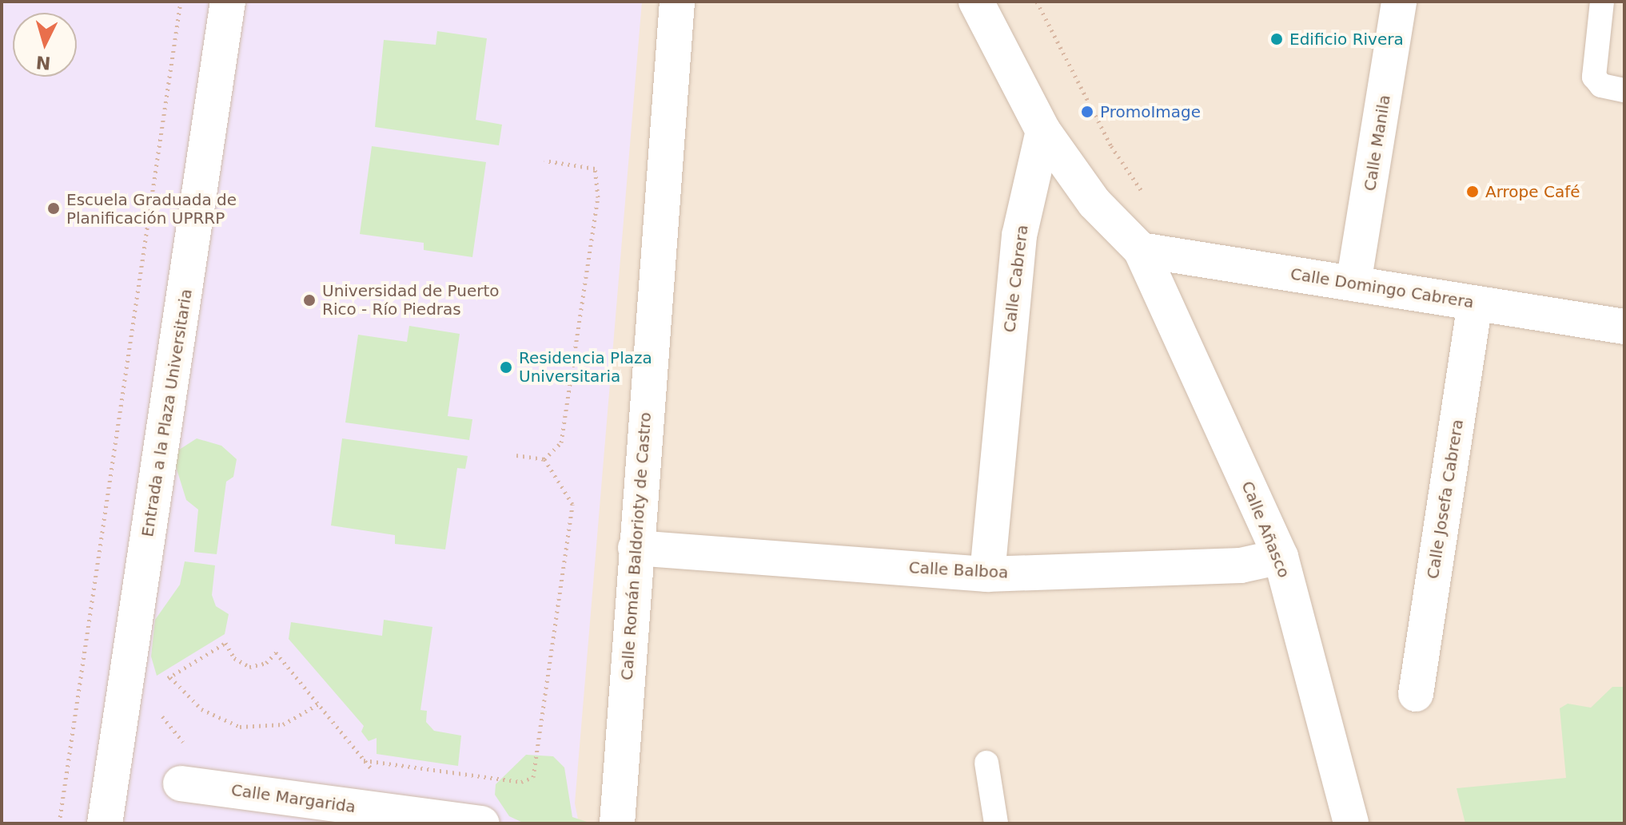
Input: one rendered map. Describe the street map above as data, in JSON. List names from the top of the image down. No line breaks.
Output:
{"streets":{"street":["Calle Manila","Calle Cabrera","Calle Domingo Cabrera","Entrada a la Plaza Universitaria","Calle Josefa Cabrera","Calle Añasco","Calle Román Baldorioty de Castro","Calle Balboa","Calle Margarida"]},"crossings":[["Calle Manila","Calle Domingo Cabrera"],["Calle Cabrera","Calle Balboa"],["Calle Domingo Cabrera","Calle Josefa Cabrera"],["Calle Domingo Cabrera","Calle Añasco"],["Calle Añasco","Calle Balboa"],["Calle Román Baldorioty de Castro","Calle Balboa"]],"places":["Edificio Rivera","PromoImage","Arrope Café","Escuela Graduada de Planificación UPRRP","Universidad de Puerto Rico - Río Piedras","Residencia Plaza Universitaria"],"north":"bottom"}
